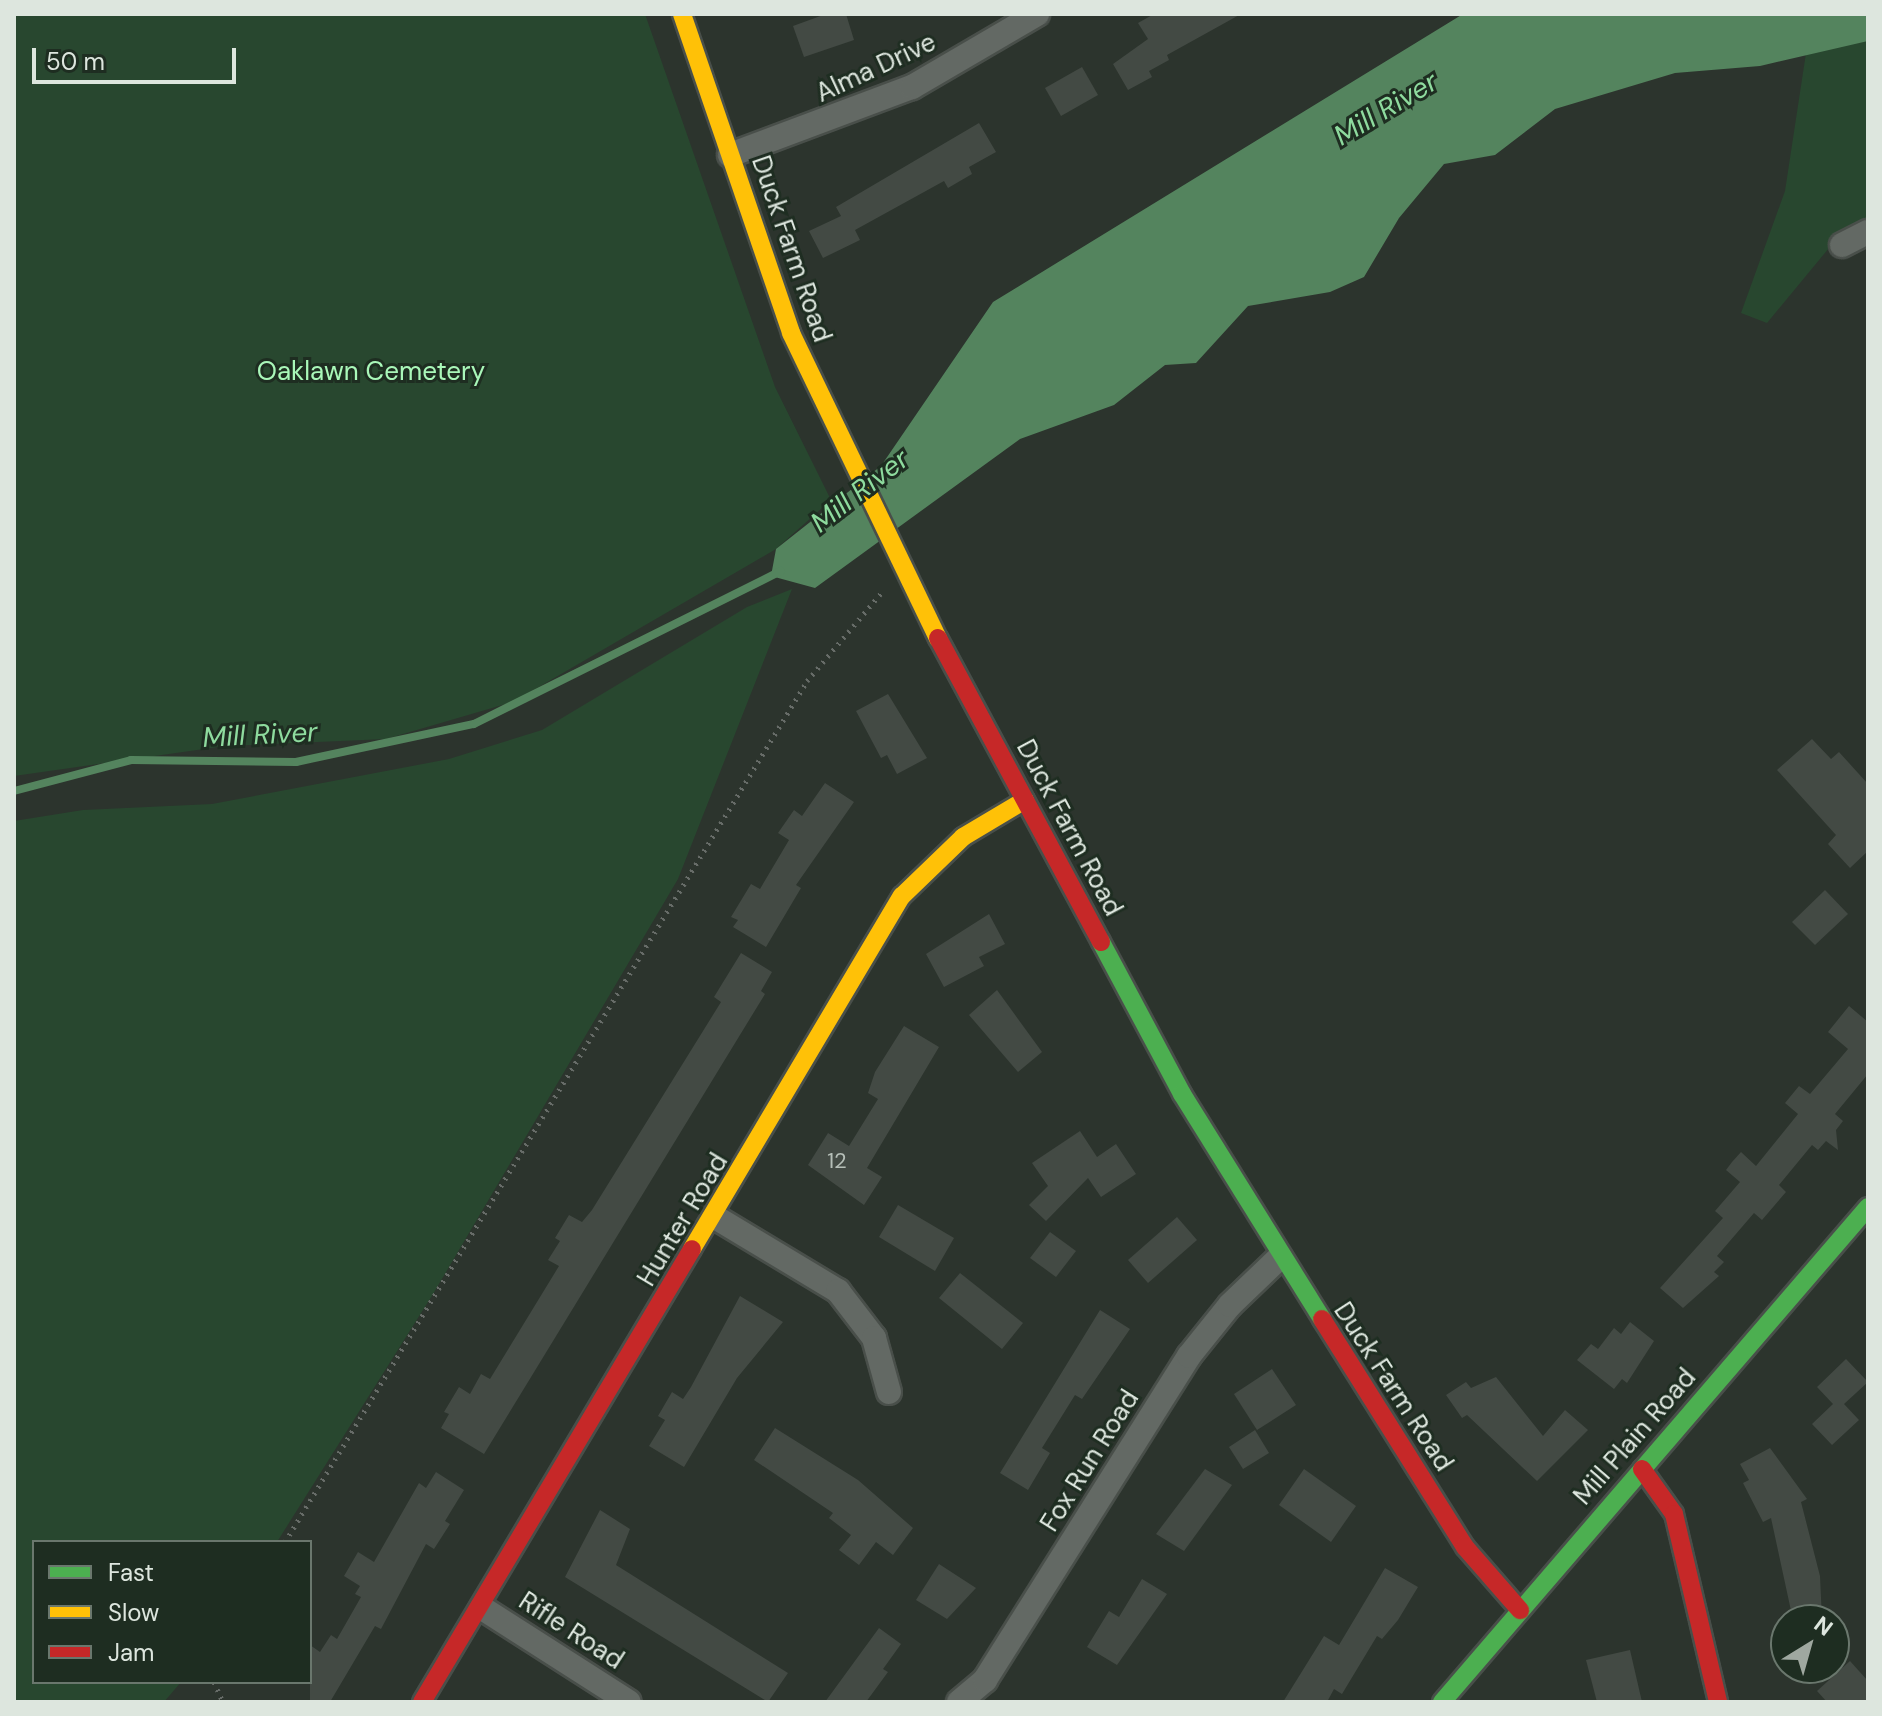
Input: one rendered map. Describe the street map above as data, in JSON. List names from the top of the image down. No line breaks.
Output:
{"streets":{"street":["Alma Drive","Duck Farm Road","Hunter Road","Mill Plain Road","Fox Run Road","Rifle Road"]},"crossings":[["Alma Drive","Duck Farm Road"],["Duck Farm Road","Hunter Road"],["Duck Farm Road","Mill Plain Road"],["Duck Farm Road","Fox Run Road"],["Hunter Road","Rifle Road"]],"water":["Mill River"],"parks":["Oaklawn Cemetery"],"house_numbers":["12"],"legend":["Fast","Slow","Jam"],"scale_bar":"50 m","north":"top right"}
